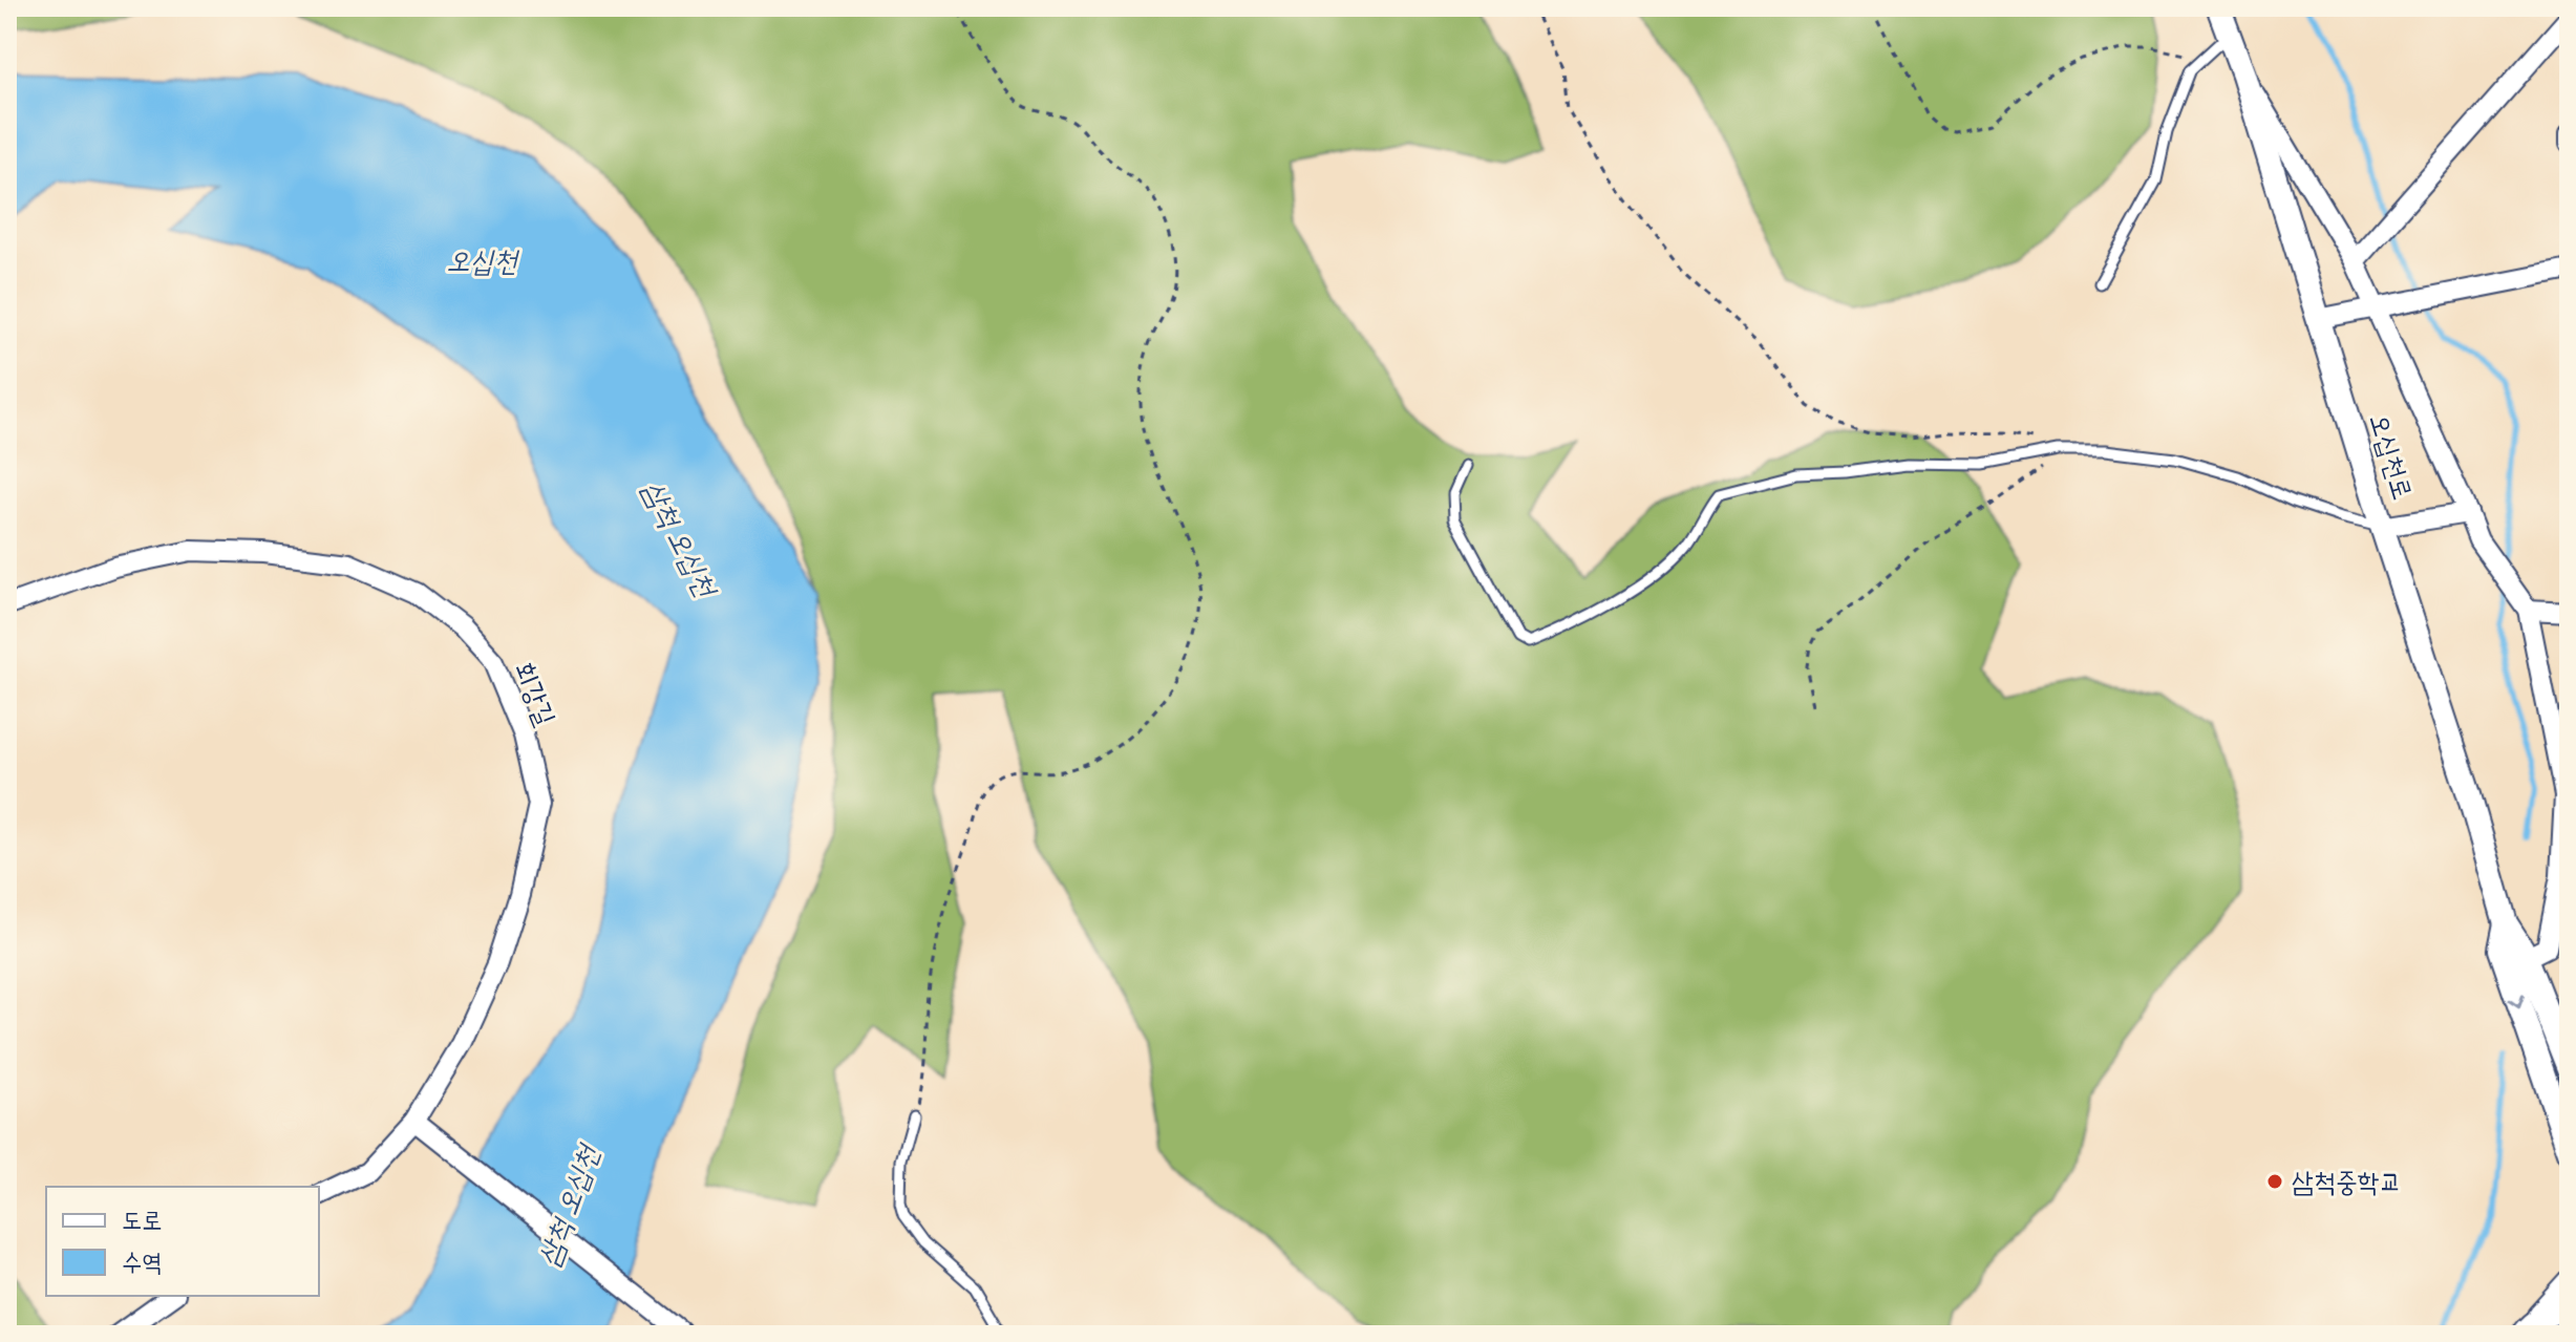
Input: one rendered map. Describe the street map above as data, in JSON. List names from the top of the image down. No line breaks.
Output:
{"streets":{"street":["오십천로","회강길"]},"water":["오십천","삼척 오십천"],"places":["삼척중학교"],"legend":["도로","수역"]}
